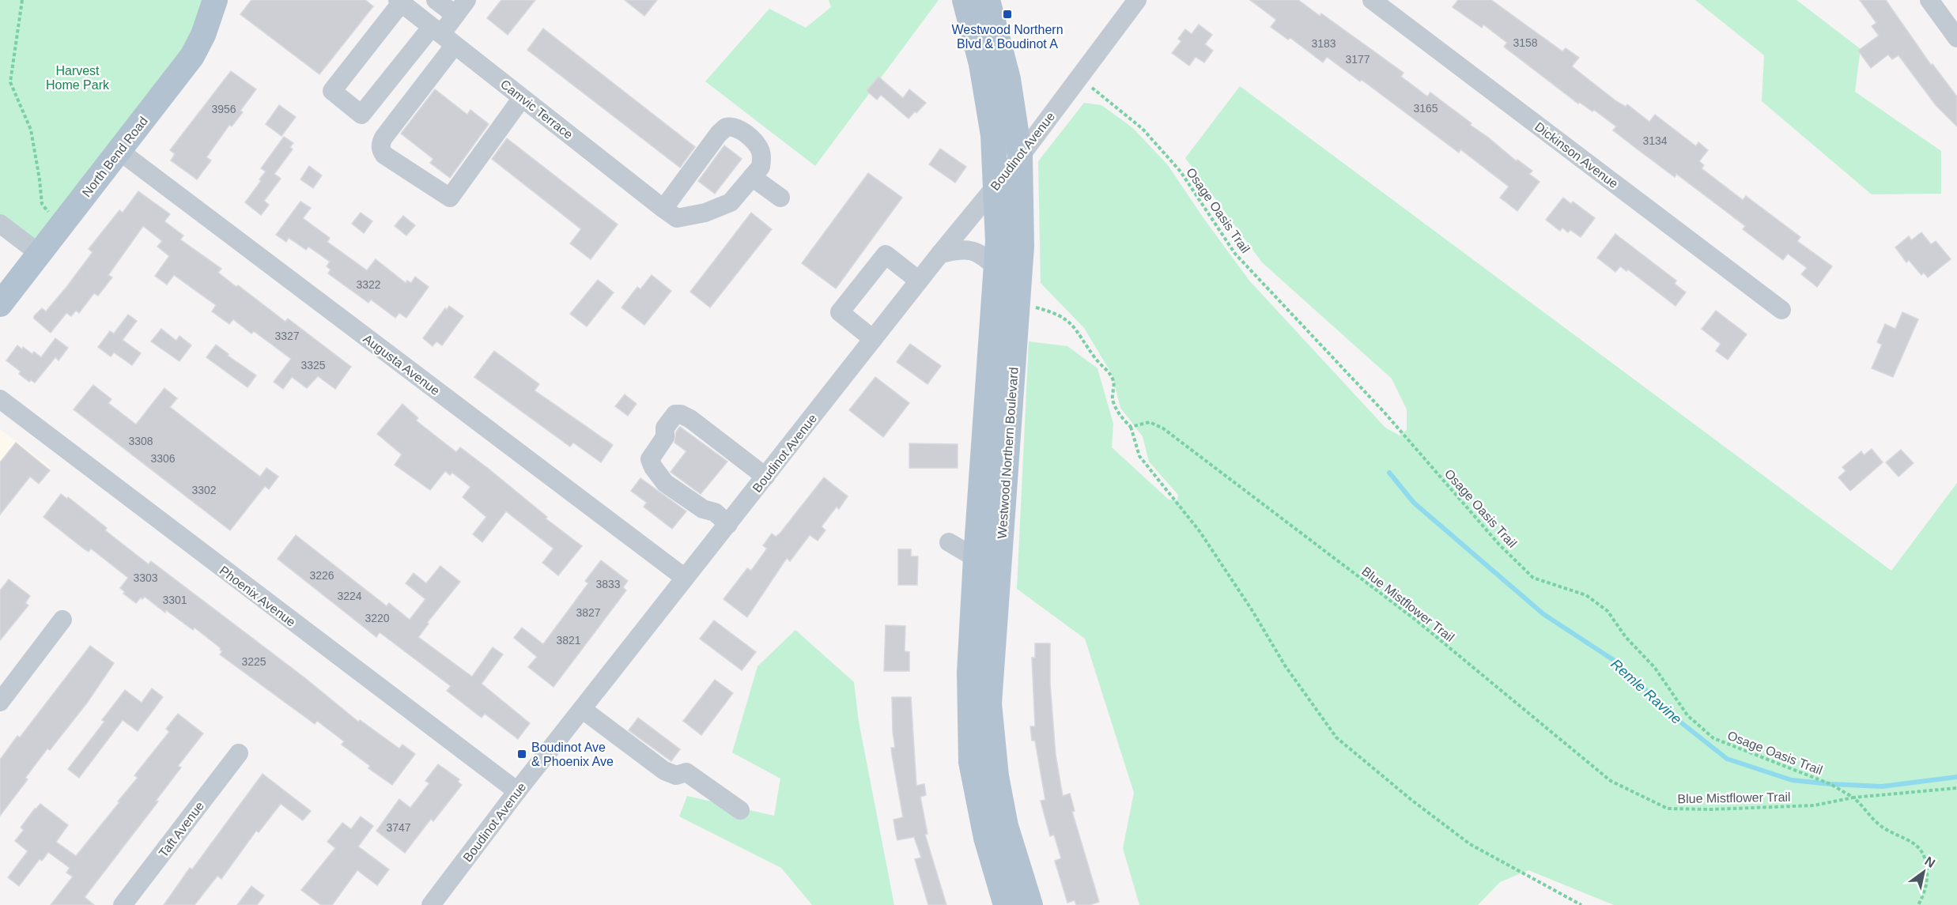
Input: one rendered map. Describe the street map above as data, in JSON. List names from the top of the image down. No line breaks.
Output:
{"streets":{"main road":["North Bend Road","Westwood Northern Boulevard"],"street":["Camvic Terrace","Boudinot Avenue","Dickinson Avenue","Augusta Avenue","Phoenix Avenue","Taft Avenue"],"path":["Osage Oasis Trail","Blue Mistflower Trail"]},"crossings":[["Boudinot Avenue","Osage Oasis Trail"],["Boudinot Avenue","Augusta Avenue"],["Boudinot Avenue","Westwood Northern Boulevard"],["Boudinot Avenue","Phoenix Avenue"],["North Bend Road","Augusta Avenue"],["Osage Oasis Trail","Blue Mistflower Trail"]],"water":["Remle Ravine"],"parks":["Harvest Home Park"],"places":{"transit":["Westwood Northern Blvd & Boudinot A","Boudinot Ave & Phoenix Ave"]},"house_numbers":["3158","3183","3177","3165","3956","3134","3322","3327","3325","3308","3306","3302","3226","3303","3833","3224","3301","3827","3220","3821","3225","3747"],"north":"top right"}
